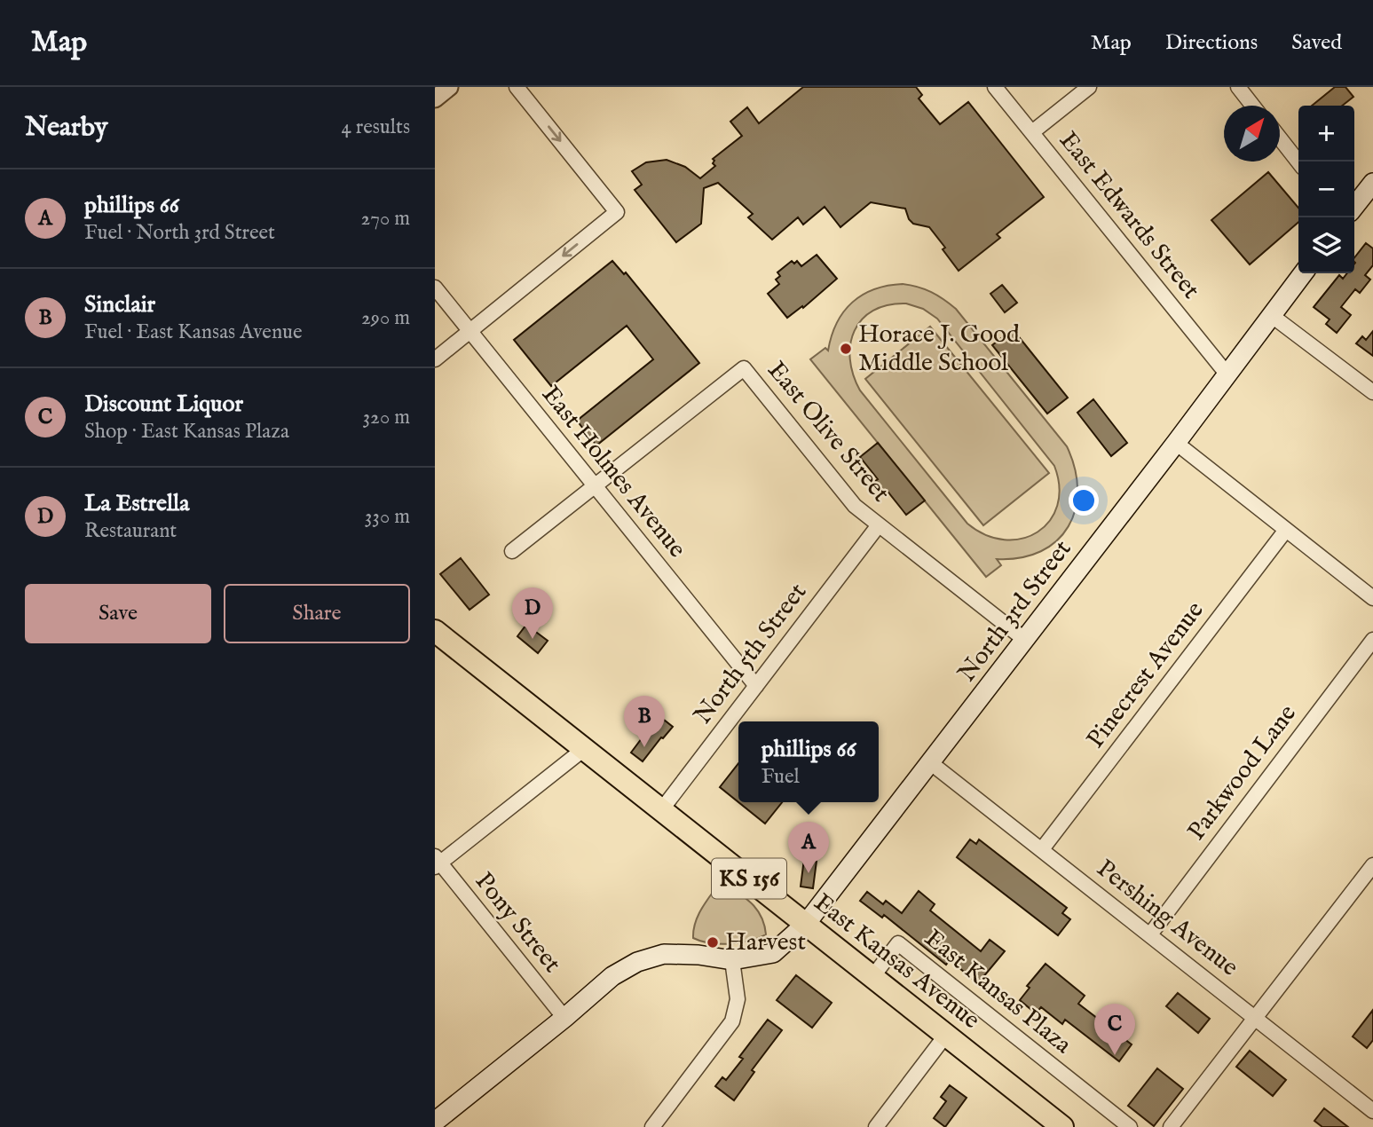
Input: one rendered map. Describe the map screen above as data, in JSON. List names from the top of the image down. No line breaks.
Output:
{"streets":{"main road":["North 3rd Street","KS 156","East Kansas Avenue"],"street":["East Edwards Street","East Olive Street","East Holmes Avenue","North 5th Street","Pinecrest Avenue","Parkwood Lane","Pershing Avenue","Pony Street","East Kansas Plaza"]},"crossings":[["East Edwards Street","North 3rd Street"],["East Olive Street","East Holmes Avenue"],["East Olive Street","North 3rd Street"],["East Olive Street","North 5th Street"],["East Holmes Avenue","North 5th Street"],["North 3rd Street","Pershing Avenue"],["North 3rd Street","Pony Street"],["North 3rd Street","East Kansas Avenue"],["North 5th Street","East Kansas Avenue"],["Pinecrest Avenue","Pershing Avenue"],["Parkwood Lane","Pershing Avenue"],["East Kansas Avenue","East Kansas Plaza"]],"places":["Horace J. Good Middle School","Harvest"],"north":"top right","page":{"header":"Map","nav":["Map","Directions","Saved"],"heading":["Nearby","4 results"],"map_buttons":["+","−"],"list":[{"mark":"A","name":"phillips 66","note":"Fuel · North 3rd Street","value":"270 m"},{"mark":"B","name":"Sinclair","note":"Fuel · East Kansas Avenue","value":"290 m"},{"mark":"C","name":"Discount Liquor","note":"Shop · East Kansas Plaza","value":"320 m"},{"mark":"D","name":"La Estrella","note":"Restaurant","value":"330 m"}],"buttons":["Save","Share"],"pins":["D","B","A","C"],"popup":["phillips 66","Fuel"]}}
